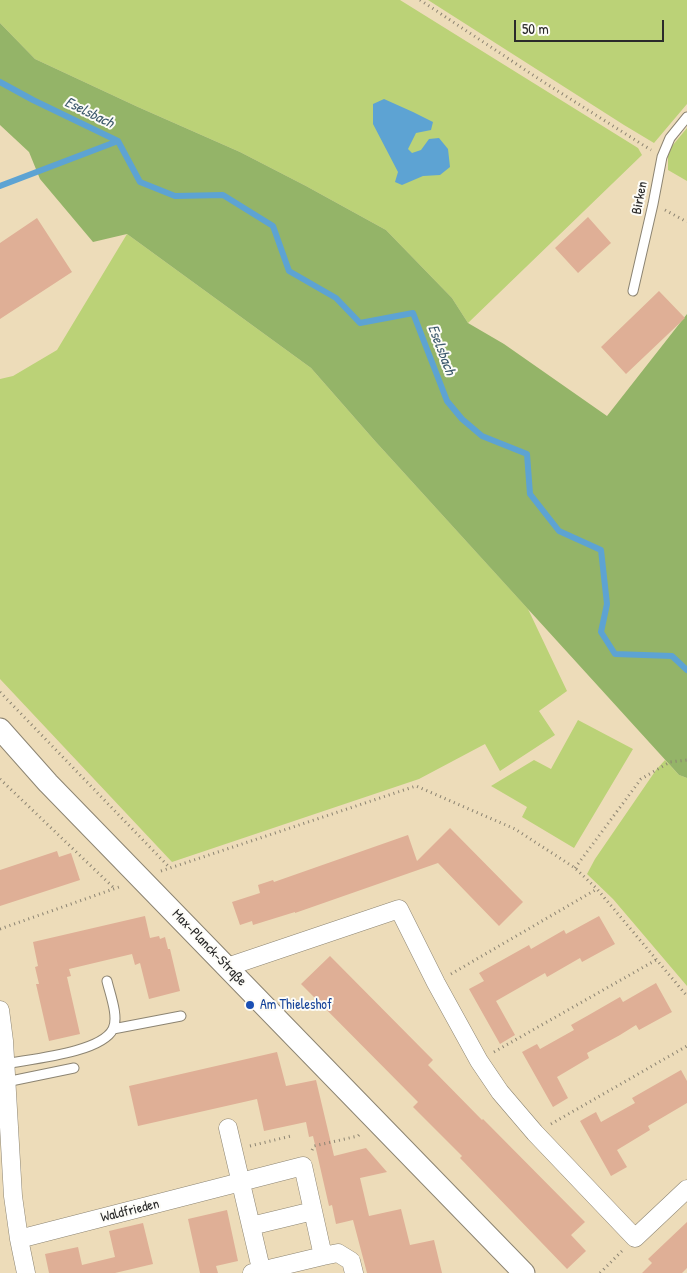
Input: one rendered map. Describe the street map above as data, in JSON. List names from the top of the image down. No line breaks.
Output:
{"streets":{"street":["Max-Planck-Straße","Waldfrieden"],"lane":["Birken"]},"water":["Eselsbach"],"places":["Am Thieleshof"],"scale_bar":"50 m"}
